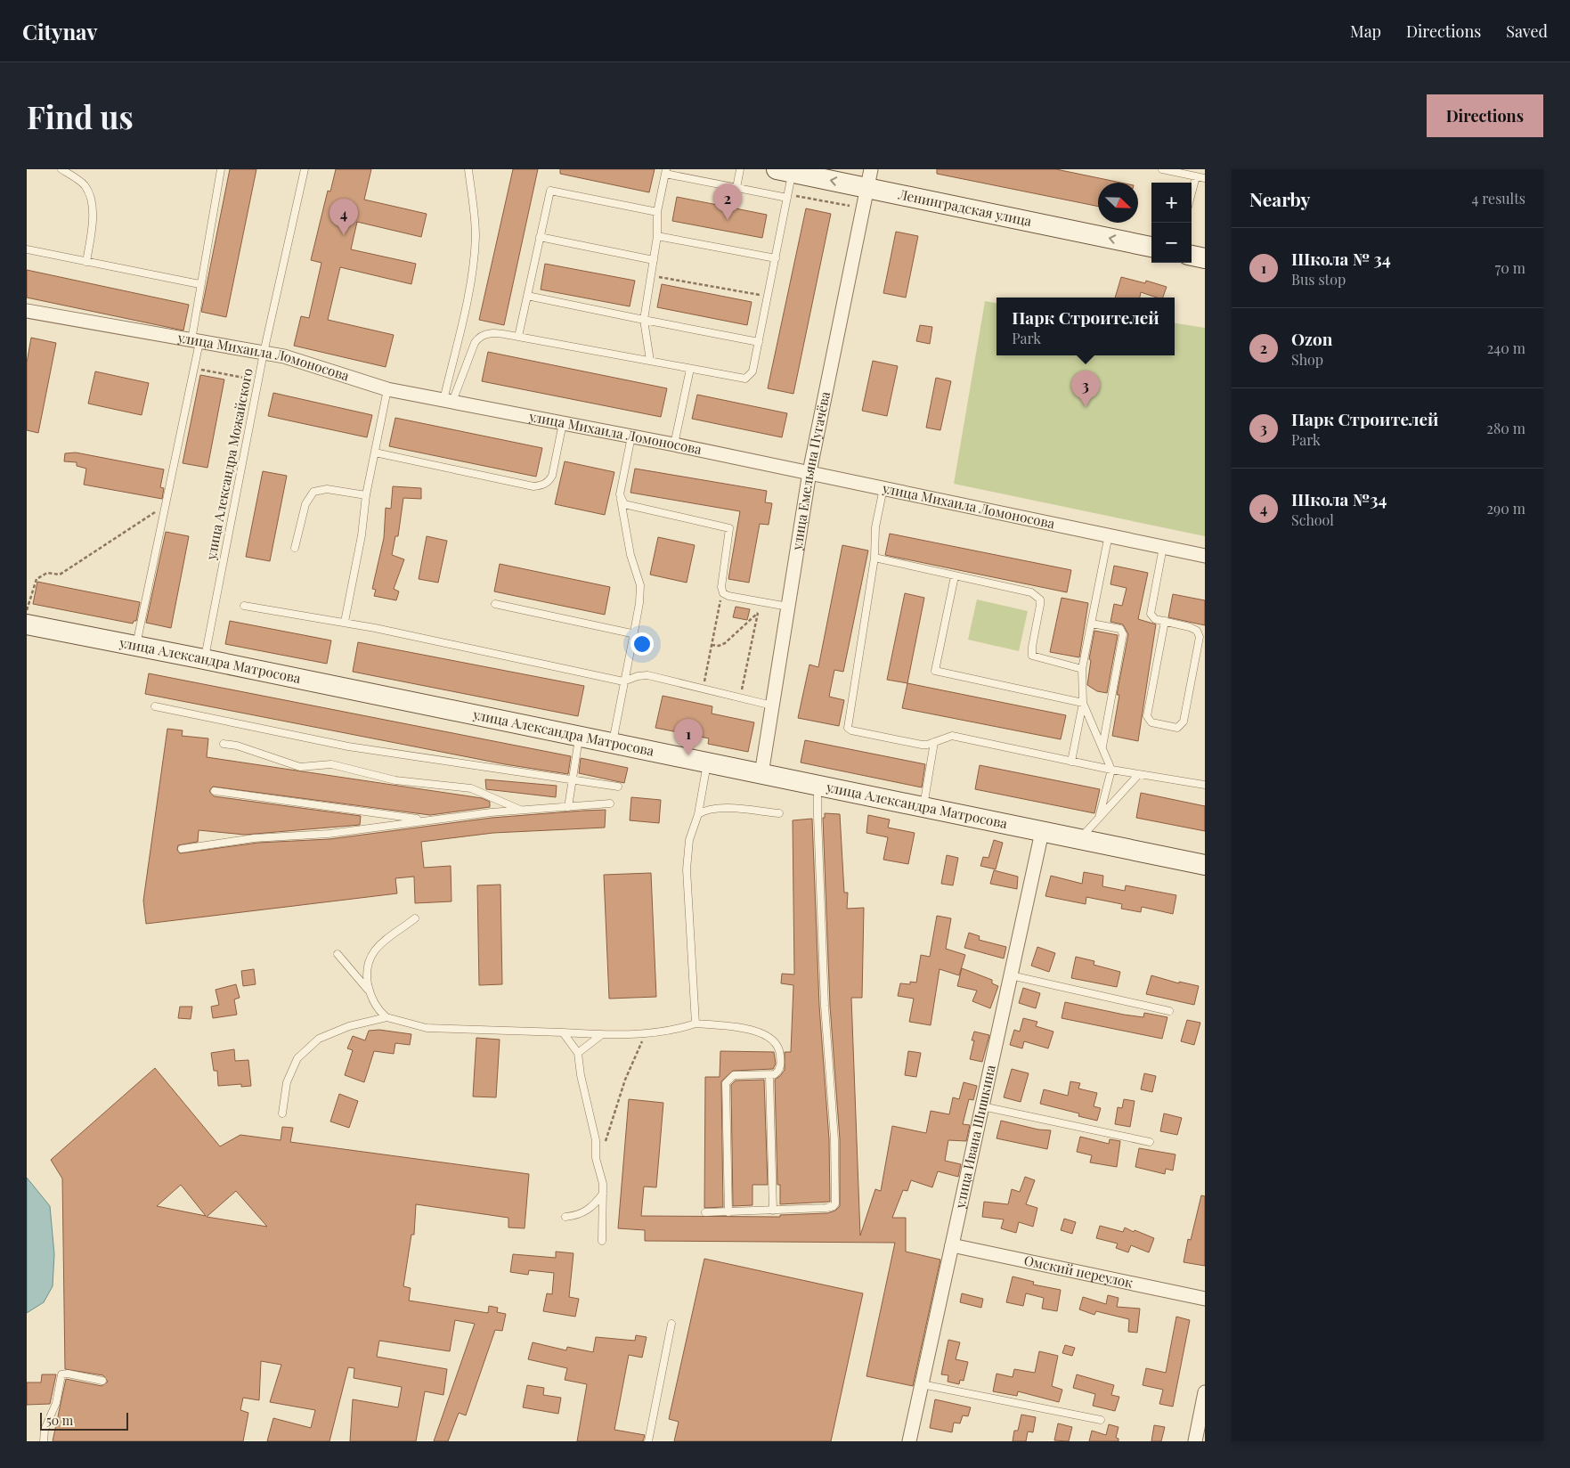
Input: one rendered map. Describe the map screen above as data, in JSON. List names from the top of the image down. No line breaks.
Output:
{"streets":{"street":["Ленинградская улица","улица Михаила Ломоносова","улица Емельяна Пугачёва","улица Александра Матросова","улица Ивана Шишкина","Омский переулок"],"lane":["улица Александра Можайского"]},"crossings":[["Ленинградская улица","улица Емельяна Пугачёва"],["улица Михаила Ломоносова","улица Александра Можайского"],["улица Михаила Ломоносова","улица Емельяна Пугачёва"],["улица Александра Можайского","улица Александра Матросова"],["улица Емельяна Пугачёва","улица Александра Матросова"],["улица Александра Матросова","улица Ивана Шишкина"],["улица Ивана Шишкина","Омский переулок"]],"one_way":["Ленинградская улица"],"scale_bar":"50 m","north":"bottom right","page":{"header":"Citynav","nav":["Map","Directions","Saved"],"buttons":"Directions","title":"Find us","heading":["Nearby","4 results"],"map_buttons":["+","−"],"pins":["2","4","3","1"],"list":[{"mark":"1","name":"Школа № 34","note":"Bus stop","value":"70 m"},{"mark":"2","name":"Ozon","note":"Shop","value":"240 m"},{"mark":"3","name":"Парк Строителей","note":"Park","value":"280 m"},{"mark":"4","name":"Школа №34","note":"School","value":"290 m"}],"popup":["Парк Строителей","Park"],"scale":"50 m"}}
